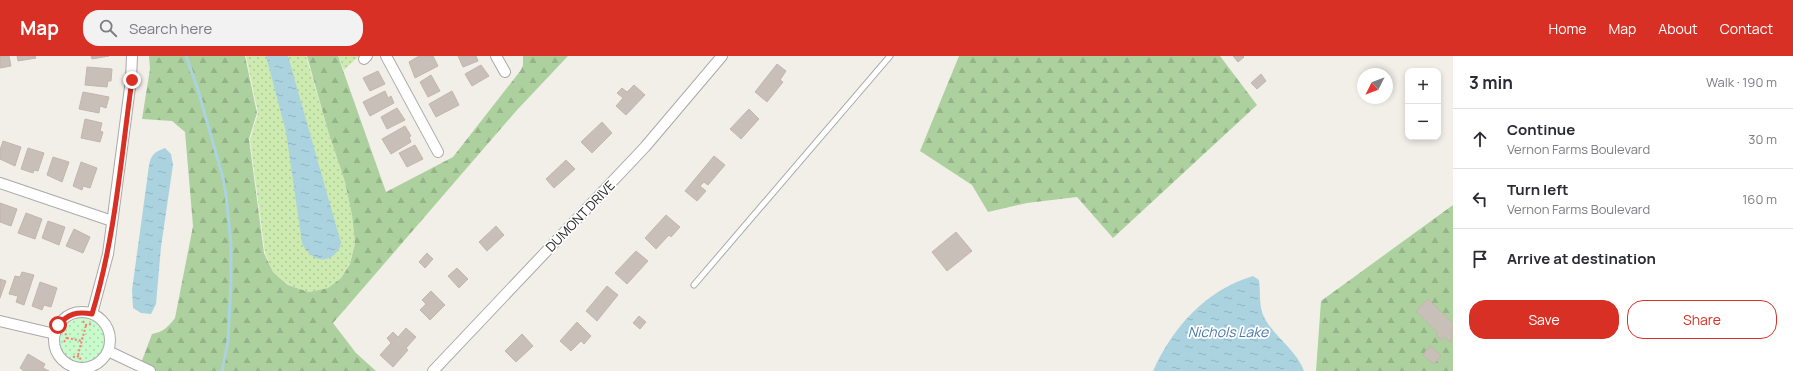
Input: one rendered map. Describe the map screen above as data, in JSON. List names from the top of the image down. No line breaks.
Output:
{"streets":{"street":["DUMONT DRIVE"]},"water":["Nichols Lake"],"north":"bottom left","page":{"header":"Map","search":"Search here","nav":["Home","Map","About","Contact"],"heading":["3 min","Walk · 190 m"],"map_buttons":["+","−"],"list":[["Continue","Vernon Farms Boulevard","30 m"],["Turn left","Vernon Farms Boulevard","160 m"],"Arrive at destination"],"buttons":["Save","Share"]}}
